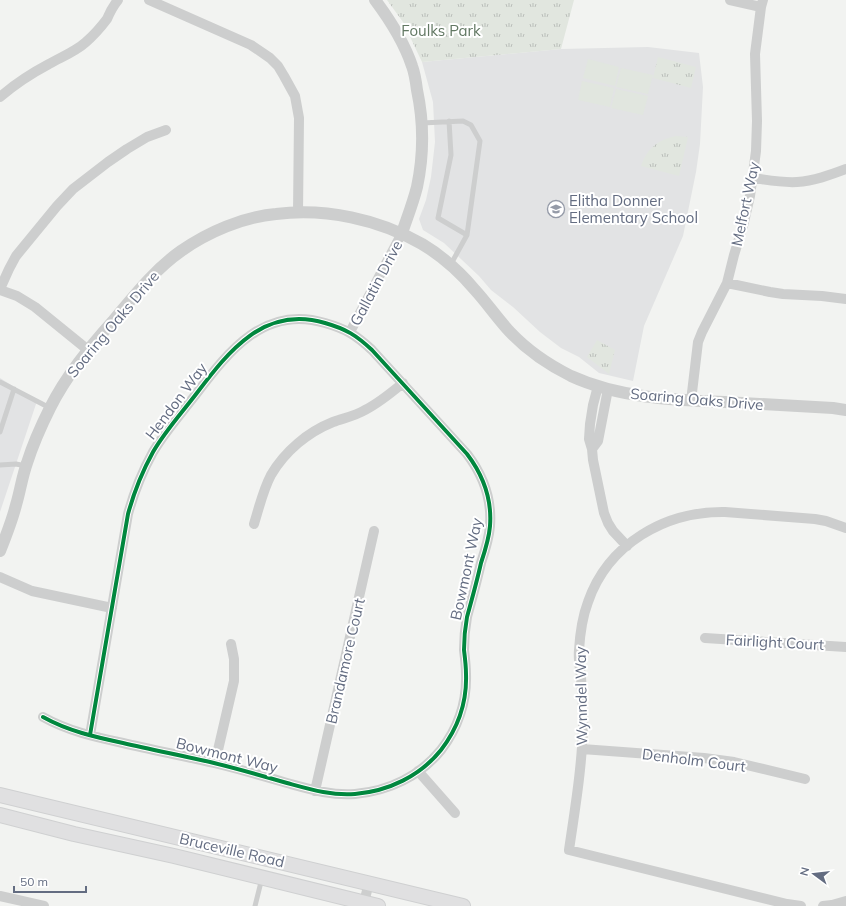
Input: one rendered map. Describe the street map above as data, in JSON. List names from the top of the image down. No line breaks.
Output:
{"streets":{"main road":["Bruceville Road"],"street":["Melfort Way","Gallatin Drive","Soaring Oaks Drive","Hendon Way","Bowmont Way","Fairlight Court","Brandamore Court","Wynndel Way","Denholm Court"]},"crossings":[["Melfort Way","Soaring Oaks Drive"],["Gallatin Drive","Soaring Oaks Drive"],["Gallatin Drive","Hendon Way"],["Gallatin Drive","Bowmont Way"],["Hendon Way","Bowmont Way"],["Bowmont Way","Brandamore Court"],["Wynndel Way","Denholm Court"]],"parks":["Foulks Park"],"places":{"school or university":["Elitha Donner Elementary School"]},"scale_bar":"50 m","north":"left"}
